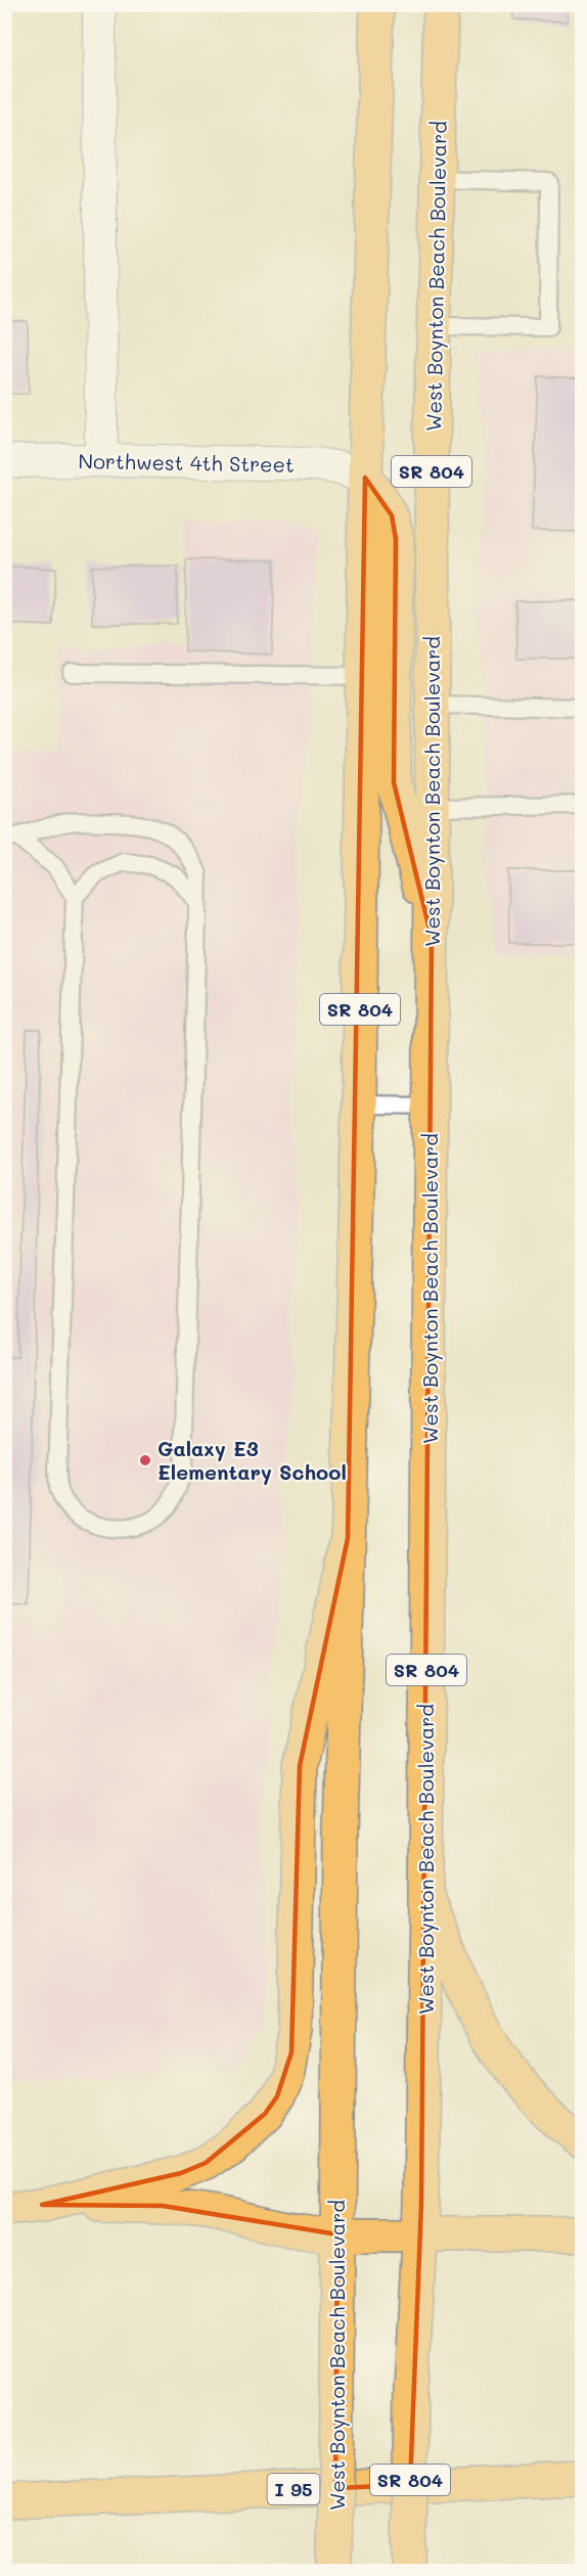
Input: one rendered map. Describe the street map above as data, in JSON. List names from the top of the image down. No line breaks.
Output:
{"streets":{"main road":["West Boynton Beach Boulevard","SR 804","I 95"],"street":["Northwest 4th Street"]},"crossings":[["West Boynton Beach Boulevard","Northwest 4th Street"]],"places":["Galaxy E3 Elementary School"]}
